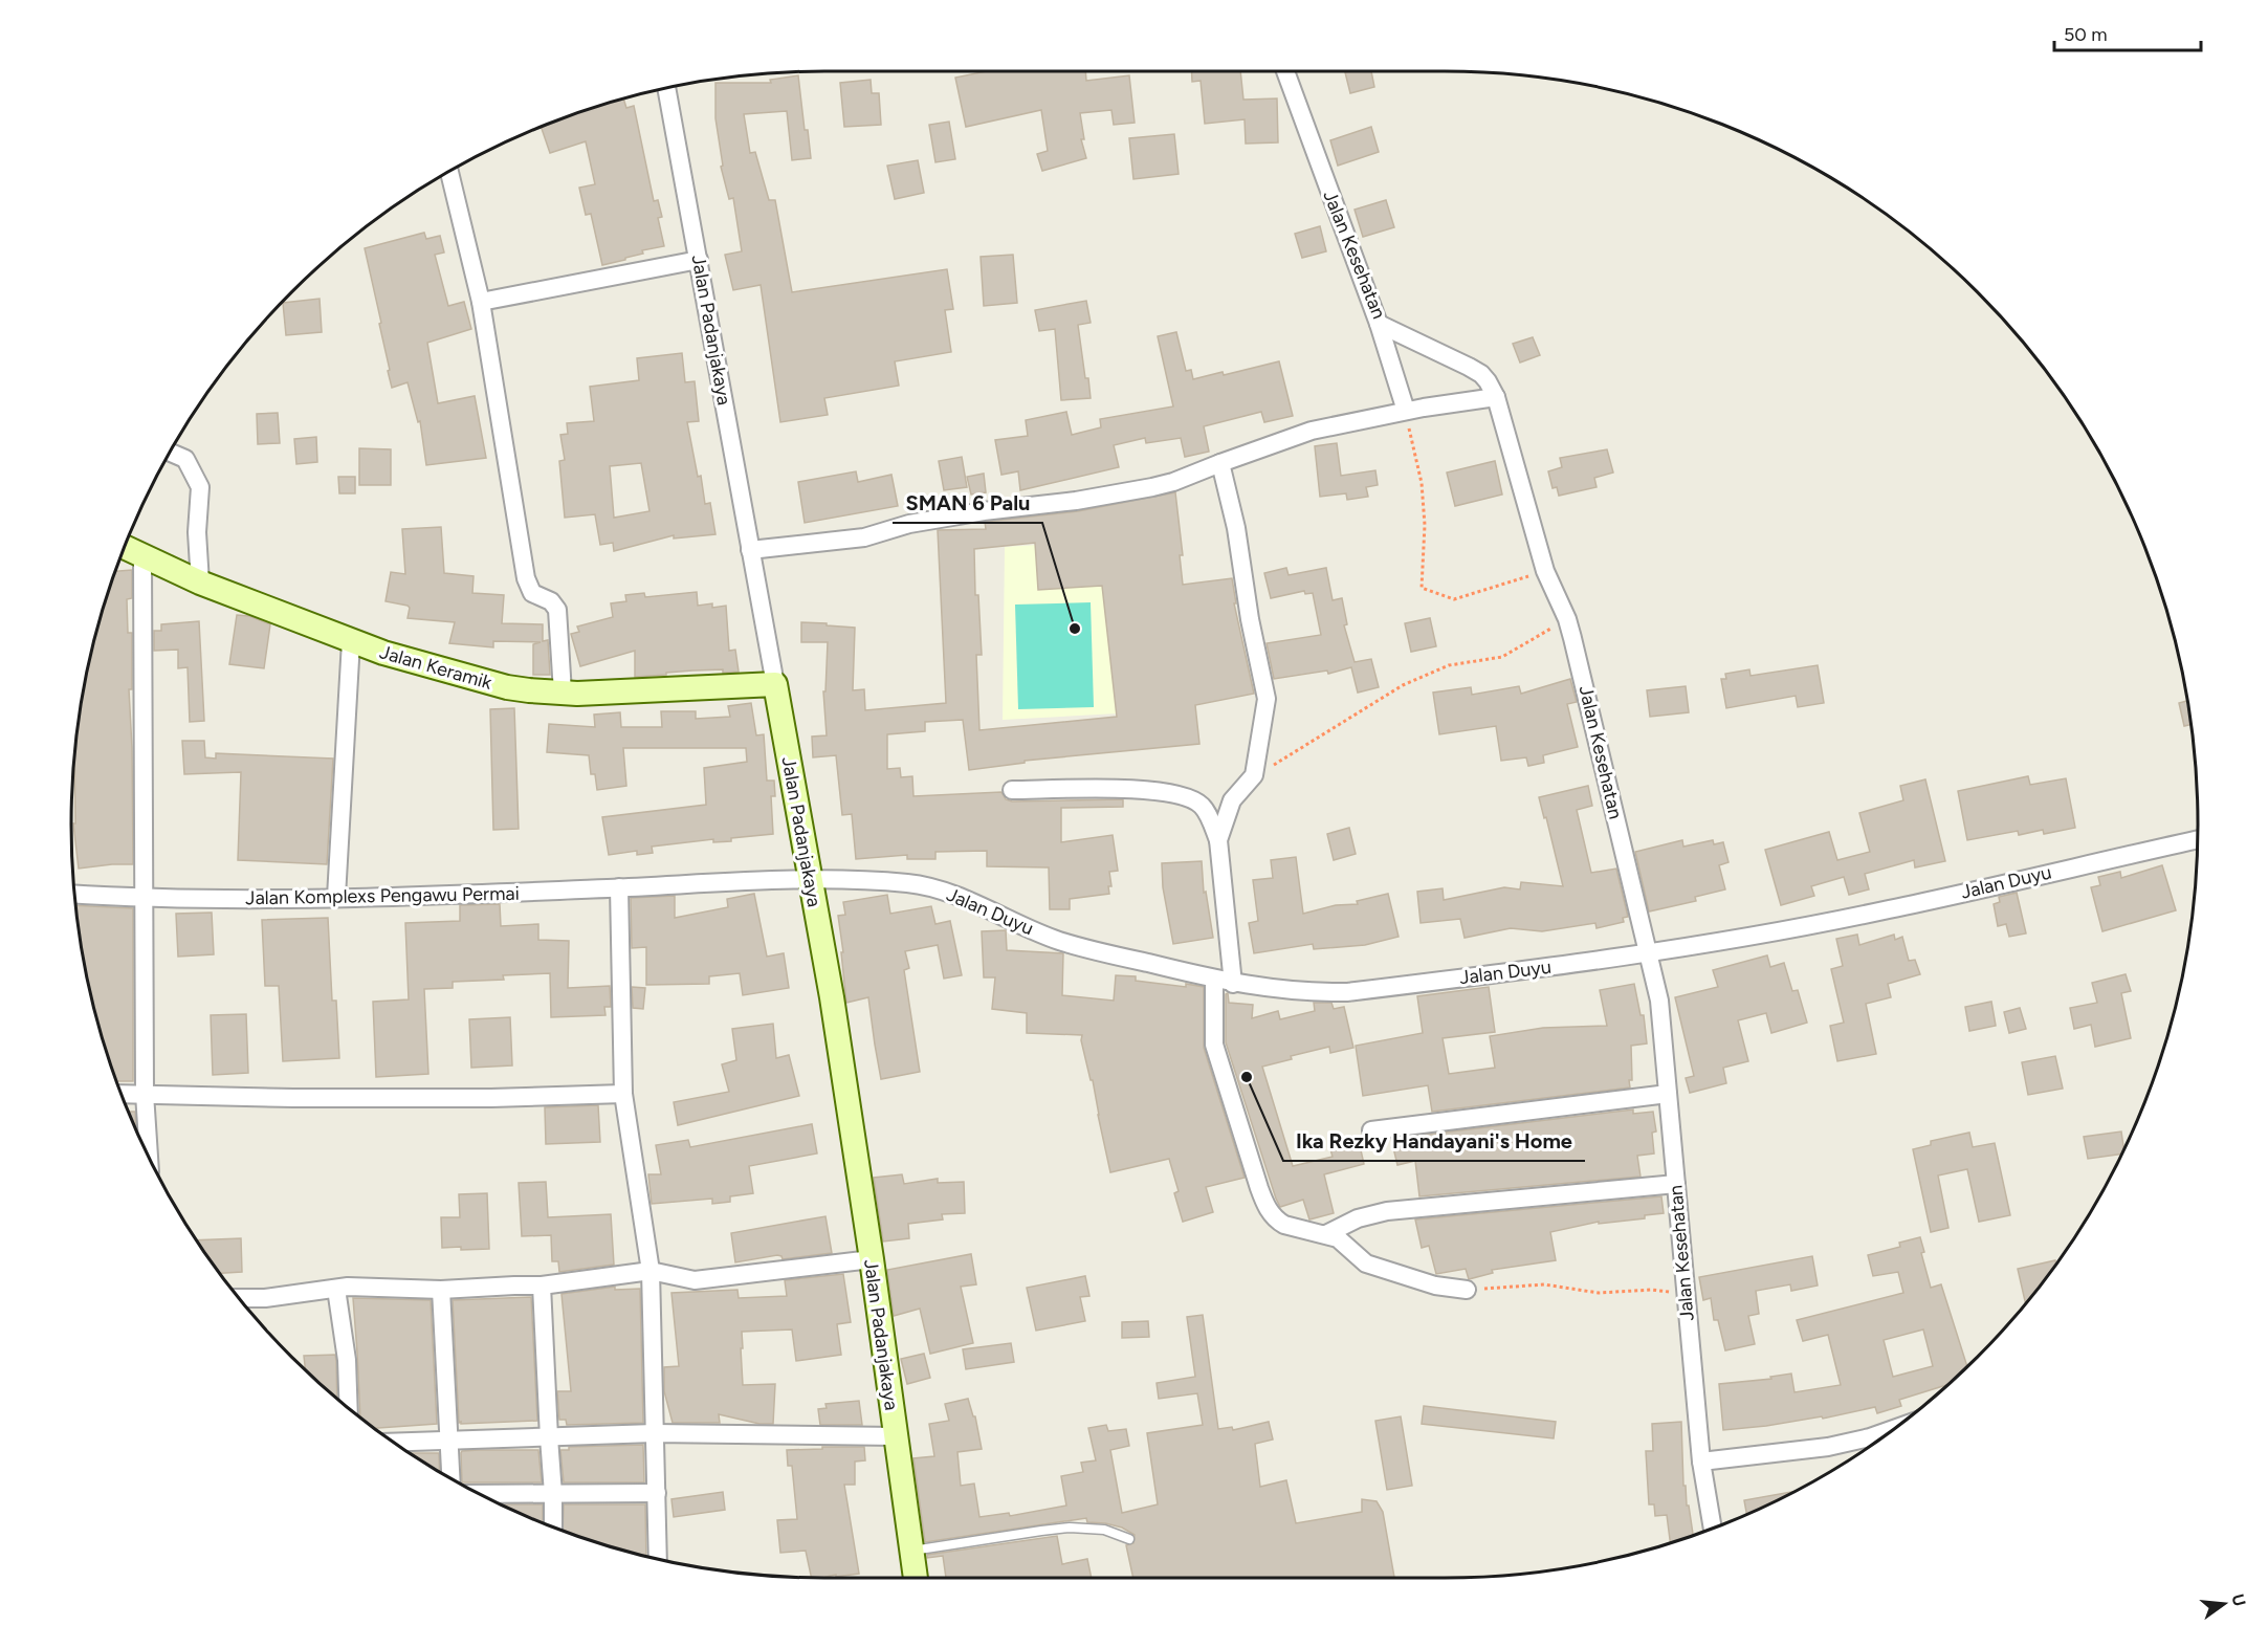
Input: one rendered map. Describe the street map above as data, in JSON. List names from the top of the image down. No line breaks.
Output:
{"streets":{"street":["Jalan Kesehatan","Jalan Padanjakaya","Jalan Keramik","Jalan Duyu","Jalan Komplexs Pengawu Permai"]},"crossings":[["Jalan Kesehatan","Jalan Duyu"],["Jalan Padanjakaya","Jalan Keramik"],["Jalan Padanjakaya","Jalan Duyu"],["Jalan Padanjakaya","Jalan Komplexs Pengawu Permai"],["Jalan Duyu","Jalan Komplexs Pengawu Permai"]],"places":["SMAN 6 Palu","Ika Rezky Handayani's Home"],"scale_bar":"50 m","north":"right"}
